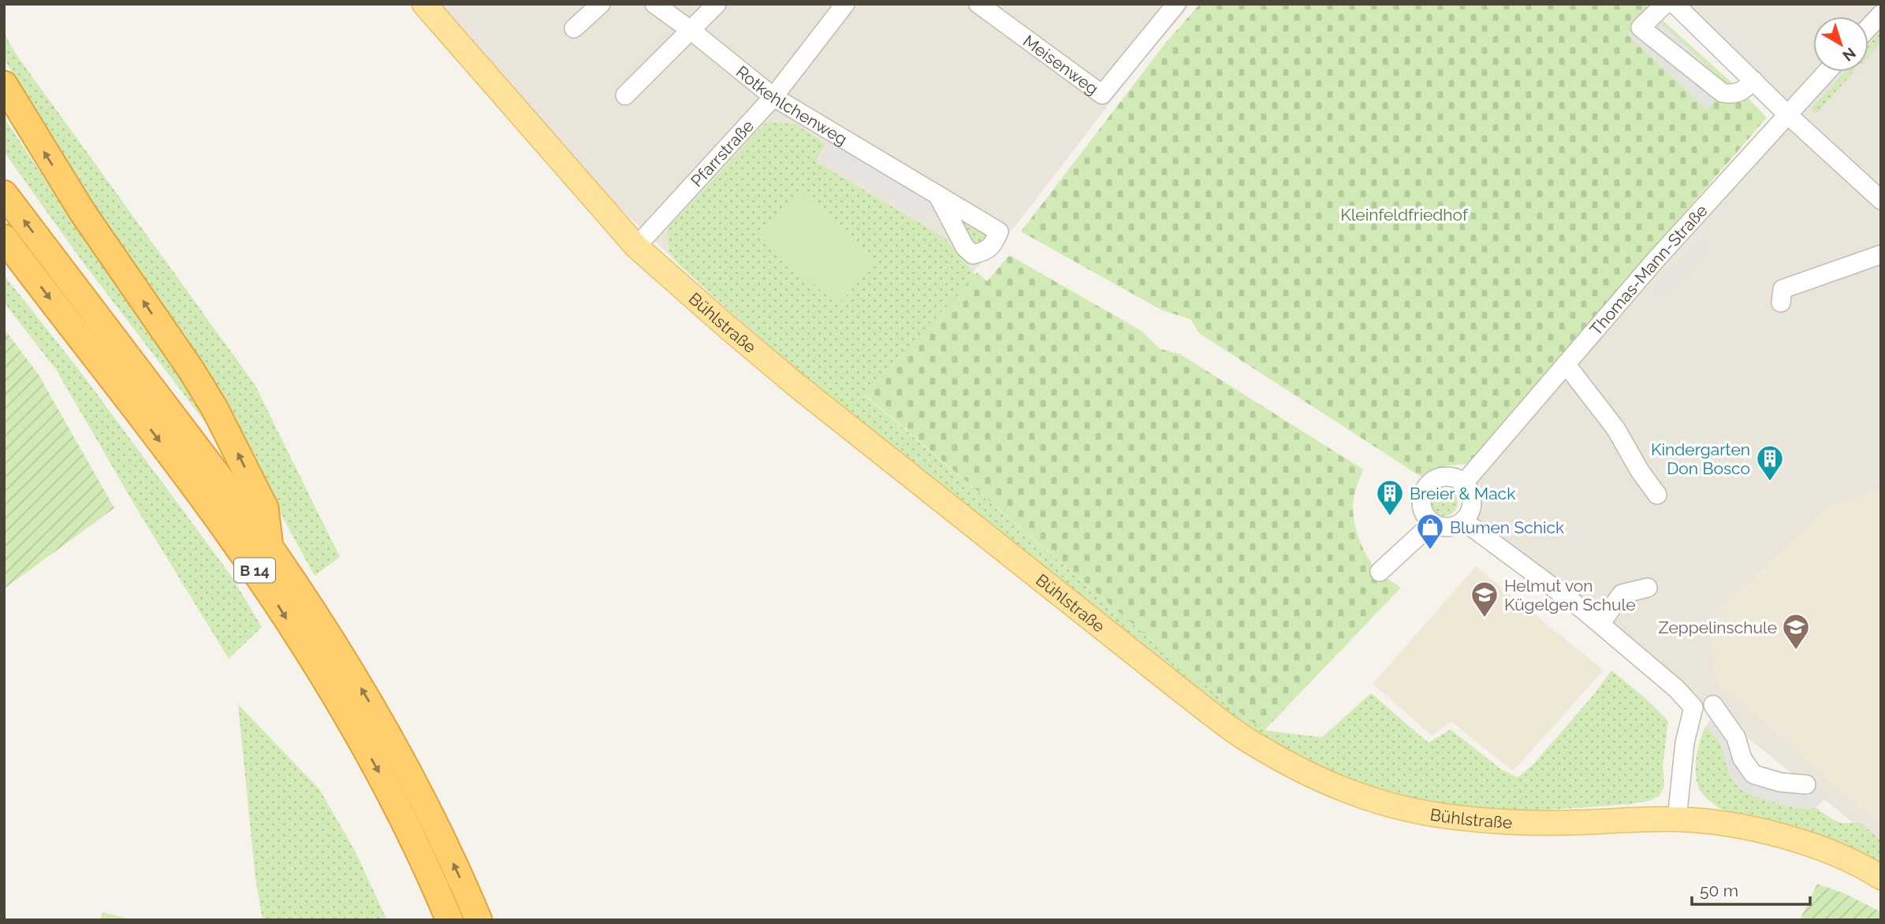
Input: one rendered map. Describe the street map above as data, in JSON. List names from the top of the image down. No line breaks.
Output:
{"streets":{"highway":["B 14"],"main road":["Bühlstraße"],"street":["Meisenweg","Rotkehlchenweg","Pfarrstraße","Thomas-Mann-Straße"]},"crossings":[["Rotkehlchenweg","Pfarrstraße"],["Pfarrstraße","Bühlstraße"]],"parks":["Kleinfeldfriedhof"],"places":{"building":["Kindergarten Don Bosco","Breier & Mack"],"shop":["Blumen Schick"],"school or university":["Helmut von Kügelgen Schule","Zeppelinschule"]},"scale_bar":"50 m","north":"bottom right"}
